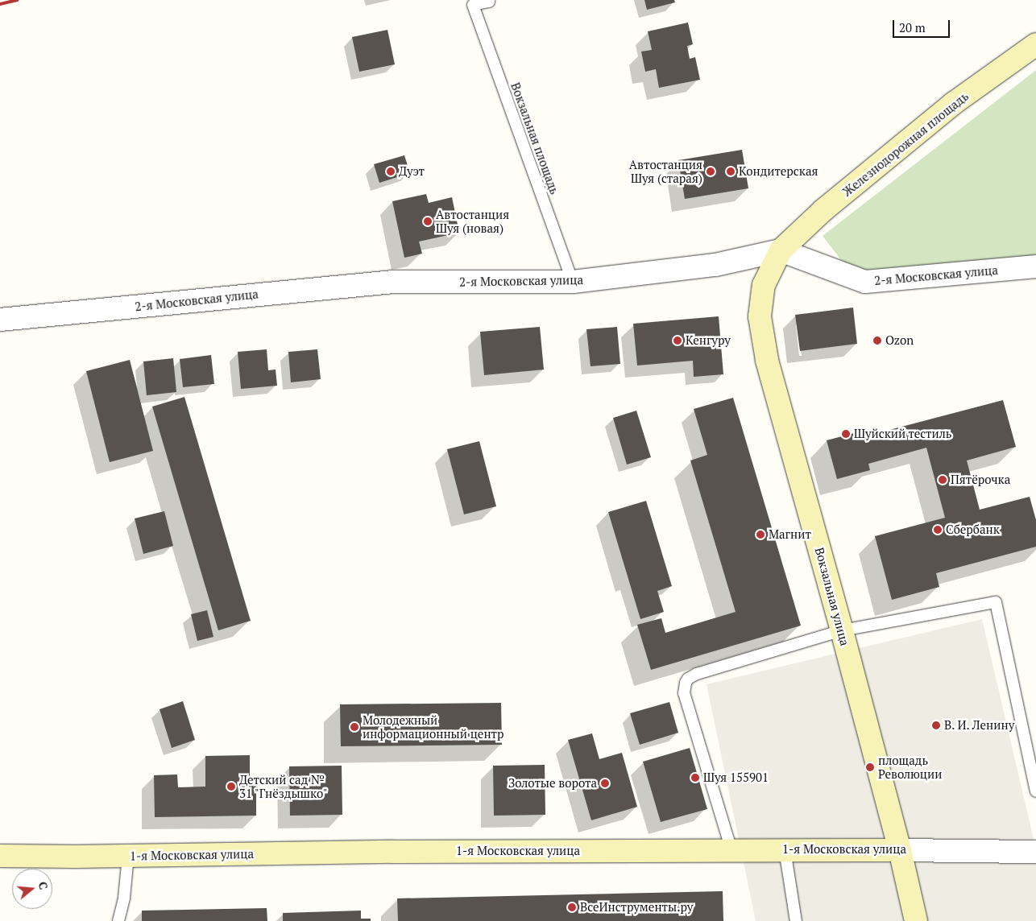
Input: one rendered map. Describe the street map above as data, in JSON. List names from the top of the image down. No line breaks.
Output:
{"streets":{"main road":["Железнодорожная площадь","Вокзальная улица","1-я Московская улица"],"street":["2-я Московская улица"],"lane":["Вокзальная площадь"]},"crossings":[["Вокзальная площадь","2-я Московская улица"],["Железнодорожная площадь","2-я Московская улица"],["Железнодорожная площадь","Вокзальная улица"],["2-я Московская улица","Вокзальная улица"],["Вокзальная улица","1-я Московская улица"]],"places":["Дуэт","Автостанция Шуя (старая)","Кондитерская","Автостанция Шуя (новая)","Кенгуру","Ozon","Шуйский тестиль","Пятёрочка","Сбербанк","Магнит","В. И. Ленину","Молодежный информационный центр","площадь Революции","Шуя 155901","Золотые ворота","Детский сад № 31 \"Гнёздышко\"","ВсеИнструменты.ру"],"scale_bar":"20 m","north":"right"}
